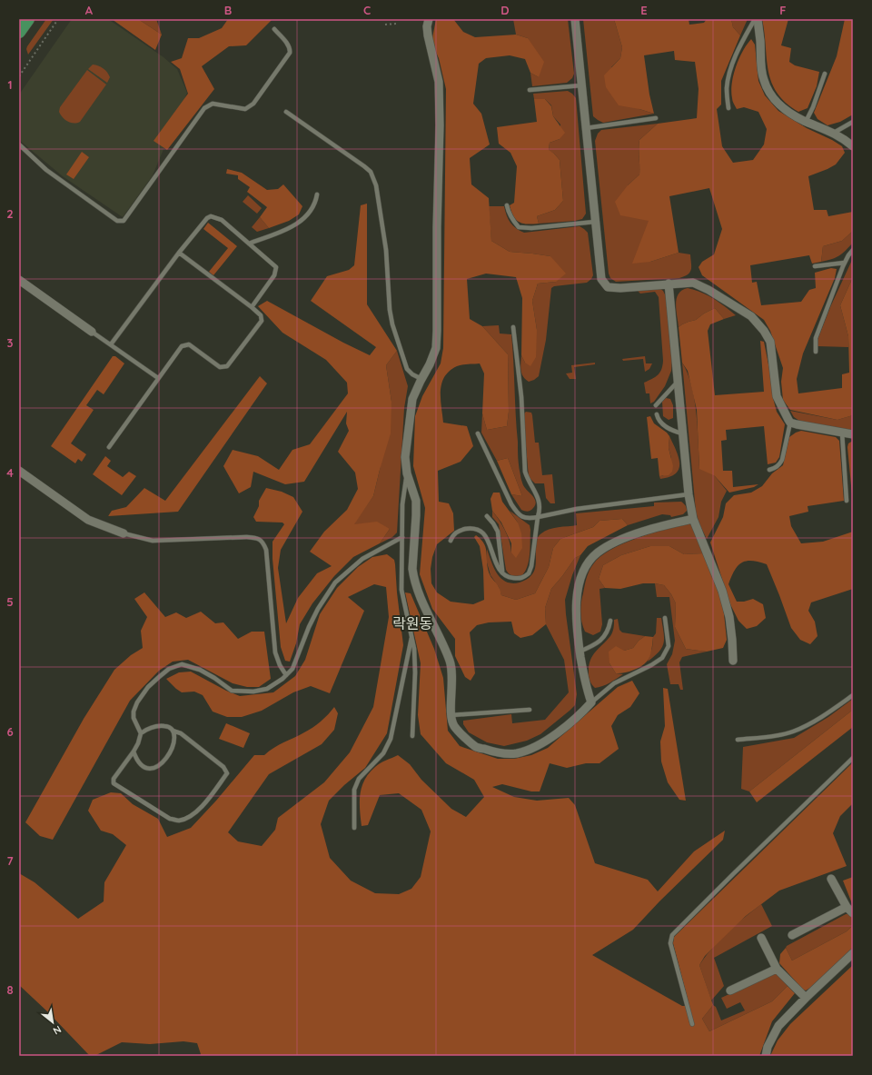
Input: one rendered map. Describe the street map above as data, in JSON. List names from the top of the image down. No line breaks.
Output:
{"districts":["락원동"],"north":"bottom right","grid":{"columns":["A","B","C","D","E","F"],"rows":["1","2","3","4","5","6","7","8"]}}
